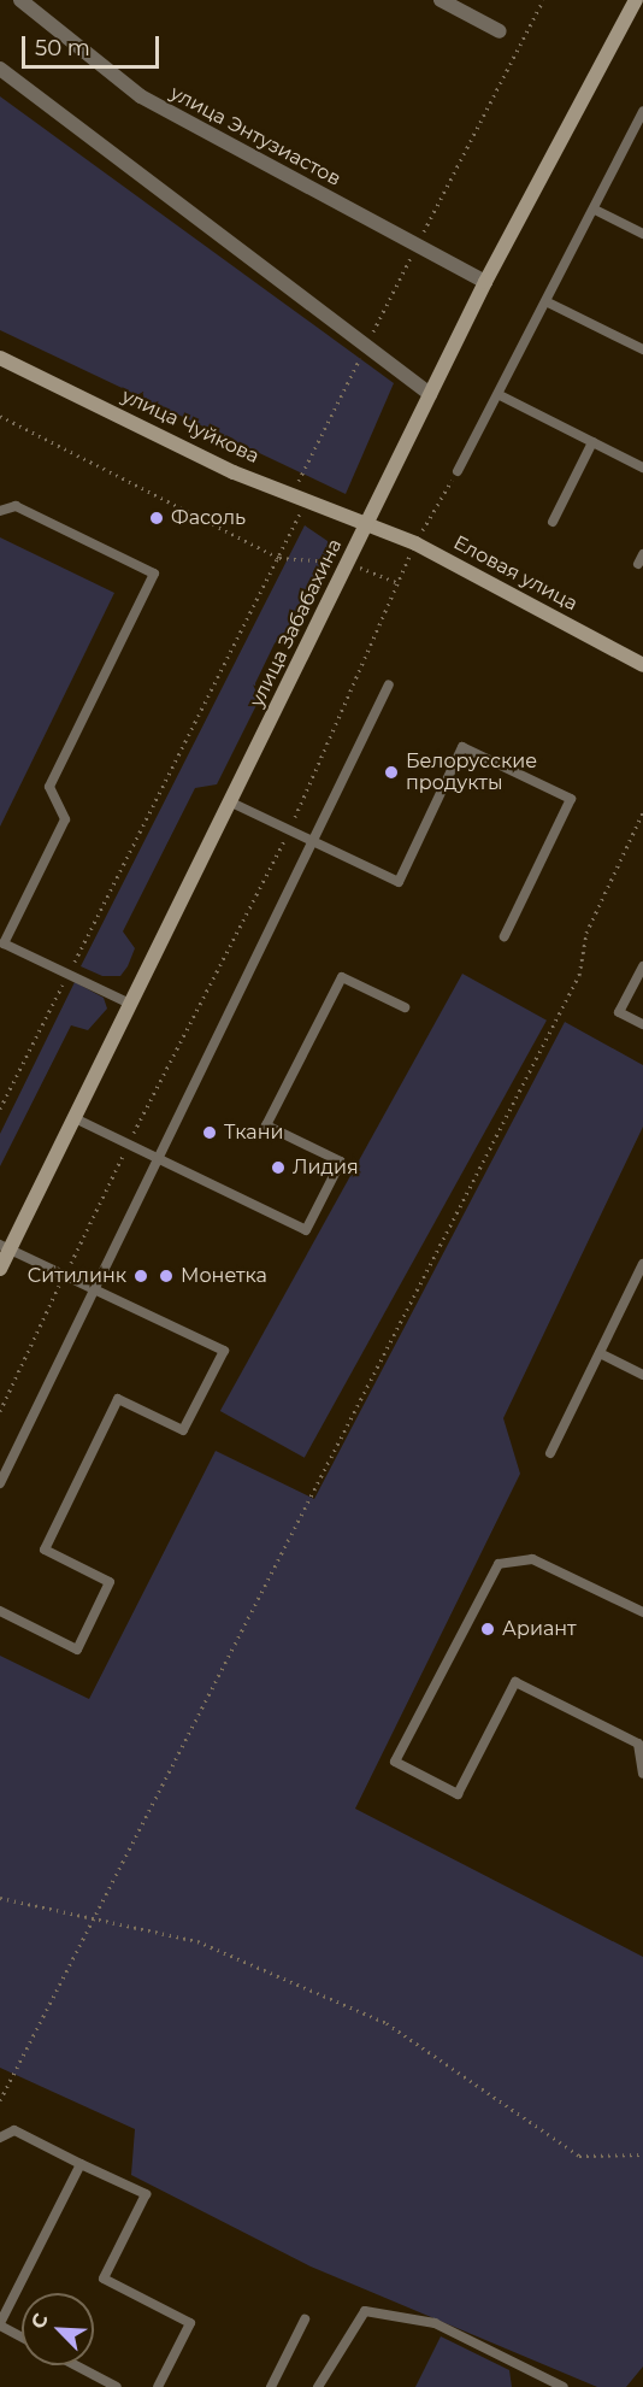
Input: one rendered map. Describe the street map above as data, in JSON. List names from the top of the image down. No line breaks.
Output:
{"streets":{"street":["улица Энтузиастов","улица Чуйкова","Еловая улица","улица Забабахина"]},"crossings":[["улица Энтузиастов","улица Забабахина"],["улица Чуйкова","Еловая улица"],["улица Чуйкова","улица Забабахина"],["Еловая улица","улица Забабахина"]],"places":["Фасоль","Белорусские продукты","Ткани","Лидия","Ситилинк","Монетка","Ариант"],"scale_bar":"50 m","north":"top left"}
